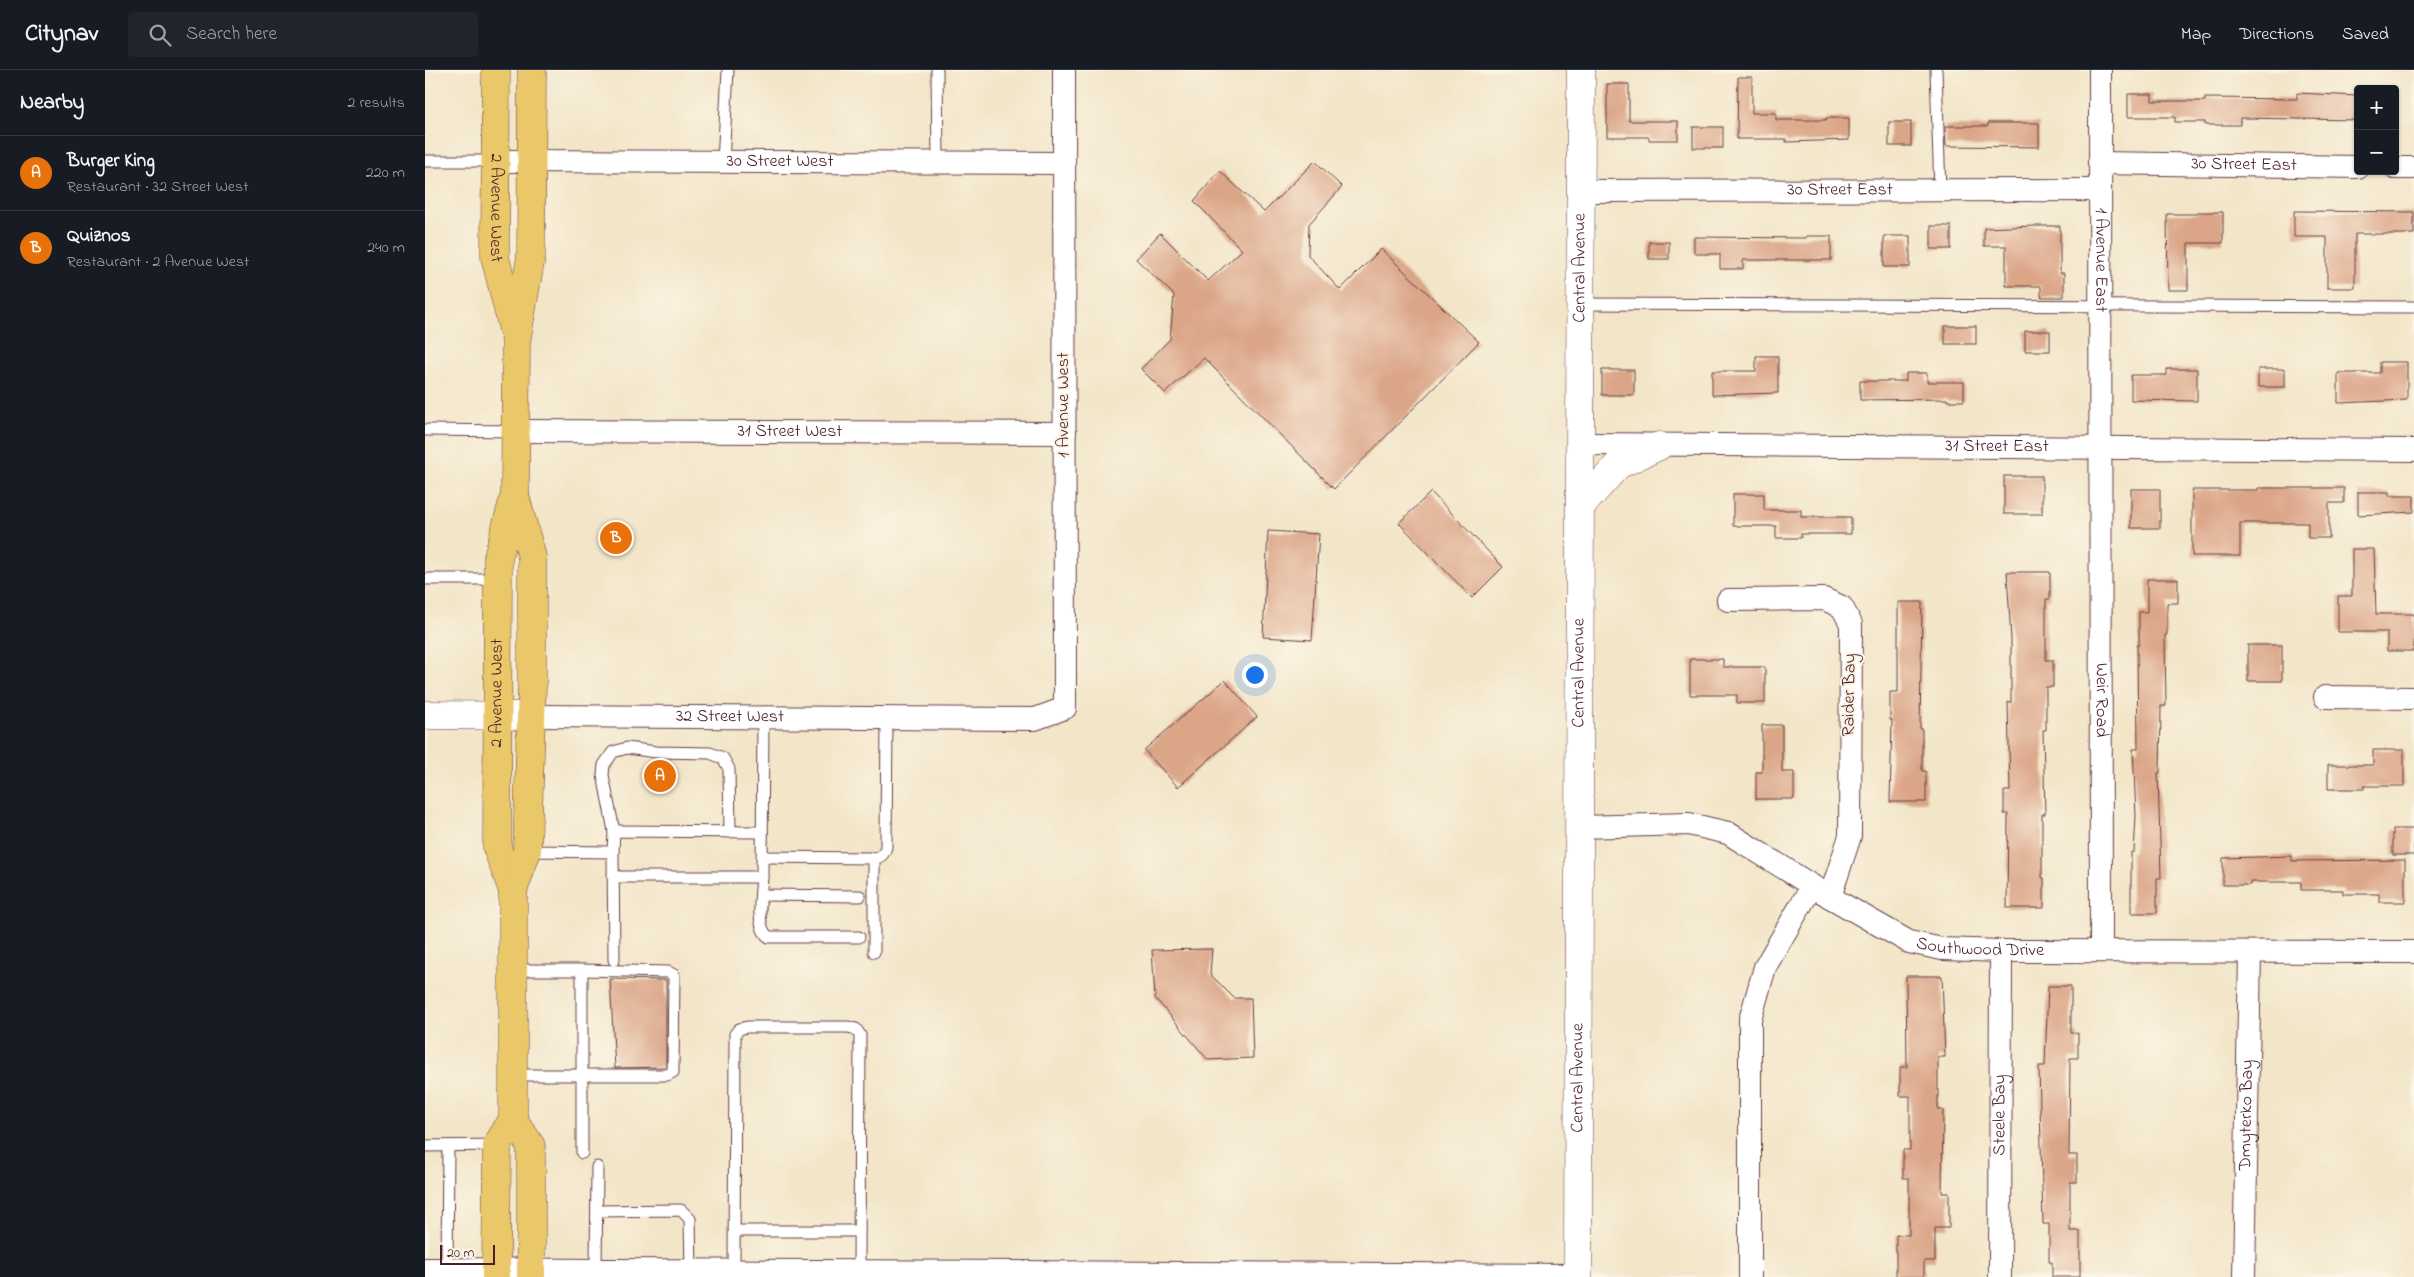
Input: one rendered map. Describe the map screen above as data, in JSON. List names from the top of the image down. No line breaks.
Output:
{"streets":{"highway":["2 Avenue West"],"street":["30 Street West","30 Street East","1 Avenue East","Central Avenue","1 Avenue West","31 Street West","31 Street East","Raider Bay","Weir Road","32 Street West","Southwood Drive","Steele Bay","Dmyterko Bay"]},"crossings":[["30 Street West","2 Avenue West"],["30 Street West","1 Avenue West"],["30 Street East","1 Avenue East"],["30 Street East","Central Avenue"],["2 Avenue West","31 Street West"],["2 Avenue West","32 Street West"],["1 Avenue East","31 Street East"],["1 Avenue East","Weir Road"],["Central Avenue","31 Street East"],["Central Avenue","Southwood Drive"],["1 Avenue West","31 Street West"],["1 Avenue West","32 Street West"],["31 Street East","Weir Road"],["Raider Bay","Southwood Drive"],["Weir Road","Southwood Drive"],["Southwood Drive","Steele Bay"],["Southwood Drive","Dmyterko Bay"]],"scale_bar":"20 m","page":{"header":"Citynav","search":"Search here","nav":["Map","Directions","Saved"],"heading":["Nearby","2 results"],"map_buttons":["+","−"],"list":[{"mark":"A","name":"Burger King","note":"Restaurant · 32 Street West","value":"220 m"},{"mark":"B","name":"Quiznos","note":"Restaurant · 2 Avenue West","value":"240 m"}],"pins":["B","A"],"scale":"20 m"}}
